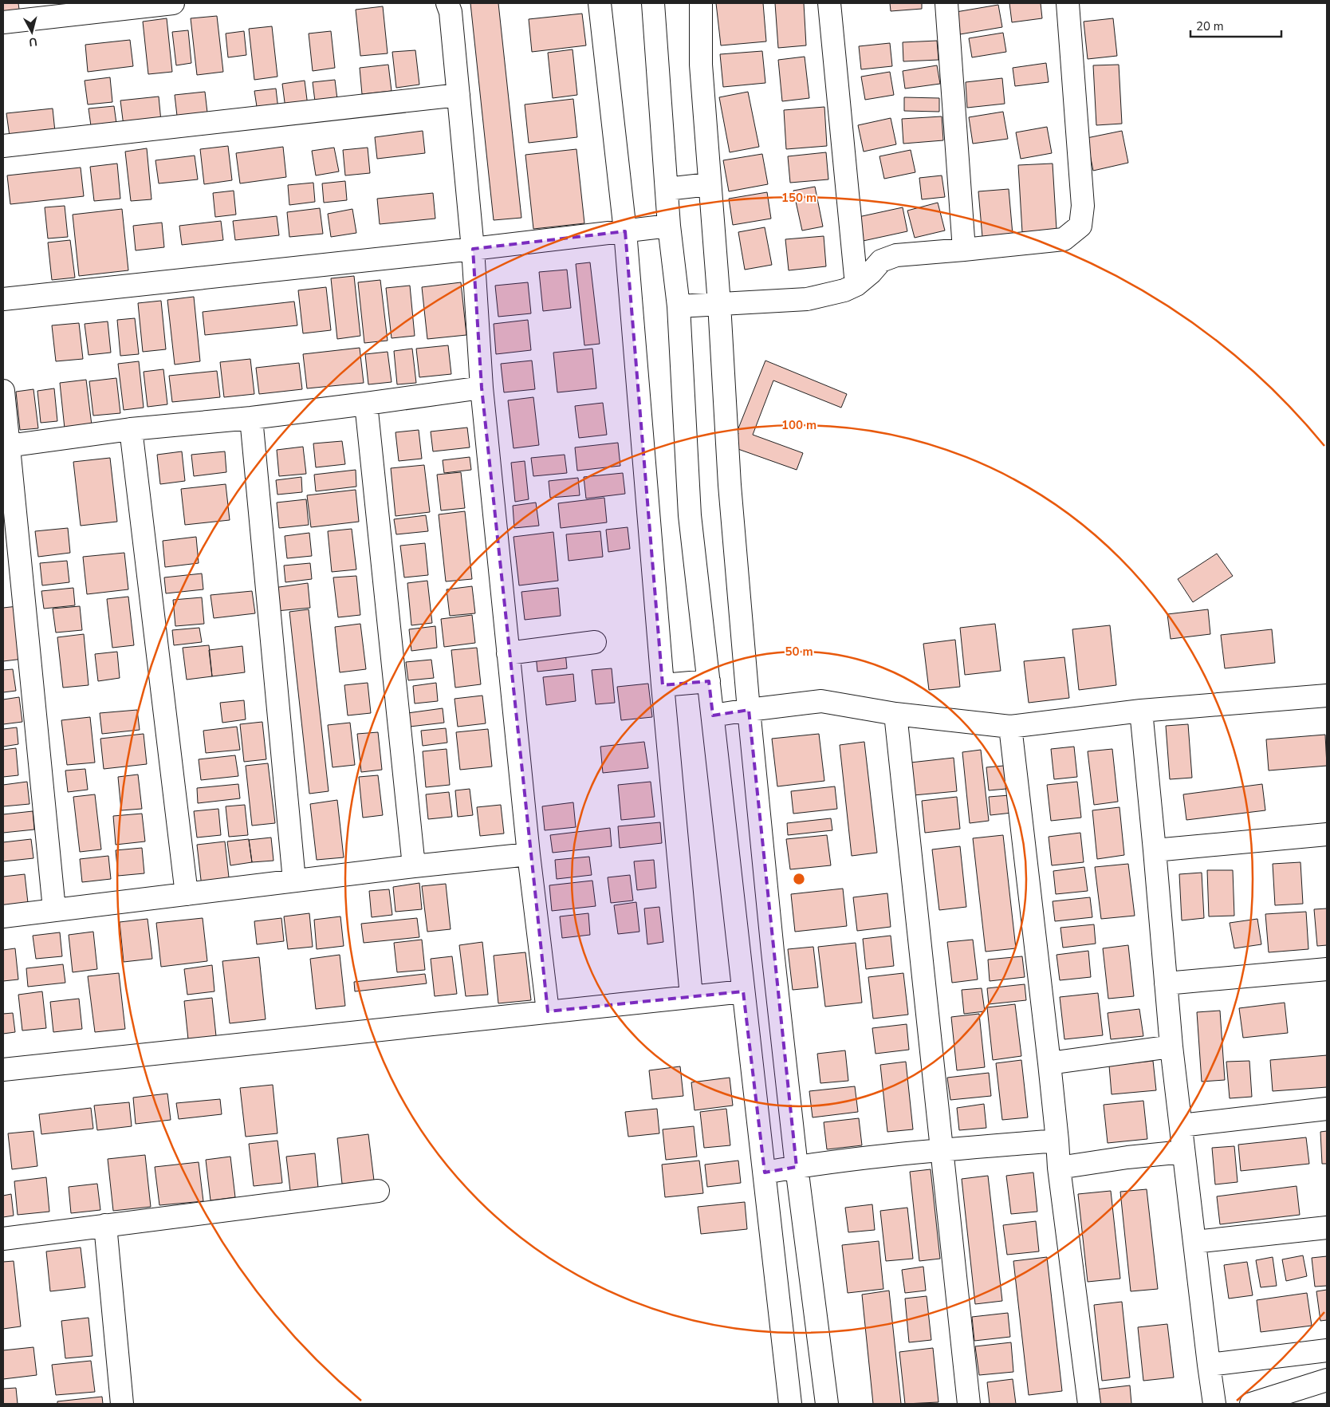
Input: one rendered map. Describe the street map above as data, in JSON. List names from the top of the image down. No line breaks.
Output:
{"scale_bar":"20 m","north":"bottom","rings":["150 m","100 m","50 m"]}
